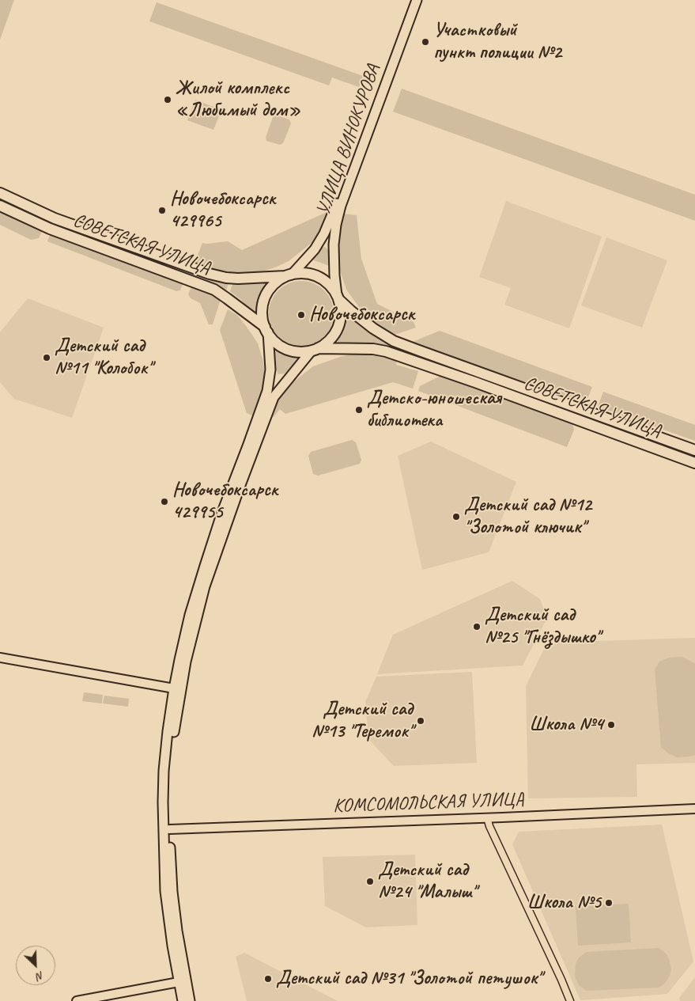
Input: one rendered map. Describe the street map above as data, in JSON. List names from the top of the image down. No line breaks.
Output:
{"streets":{"main road":["УЛИЦА ВИНОКУРОВА","СОВЕТСКАЯ УЛИЦА"],"street":["КОМСОМОЛЬСКАЯ УЛИЦА"]},"crossings":[["УЛИЦА ВИНОКУРОВА","СОВЕТСКАЯ УЛИЦА"]],"places":["Участковый пункт полиции №2","Жилой комплекс «Любимый дом»","Новочебоксарск 429965","Новочебоксарск","Детский сад №11 \"Колобок\"","Детско-юношеская библиотека","Новочебоксарск 429955","Детский сад №12 \"Золотой ключик\"","Детский сад №25 \"Гнёздышко\"","Детский сад №13 \"Теремок\"","Школа №4","Детский сад №24 \"Малыш\"","Школа №5","Детский сад №31 \"Золотой петушок\""],"north":"bottom right"}
